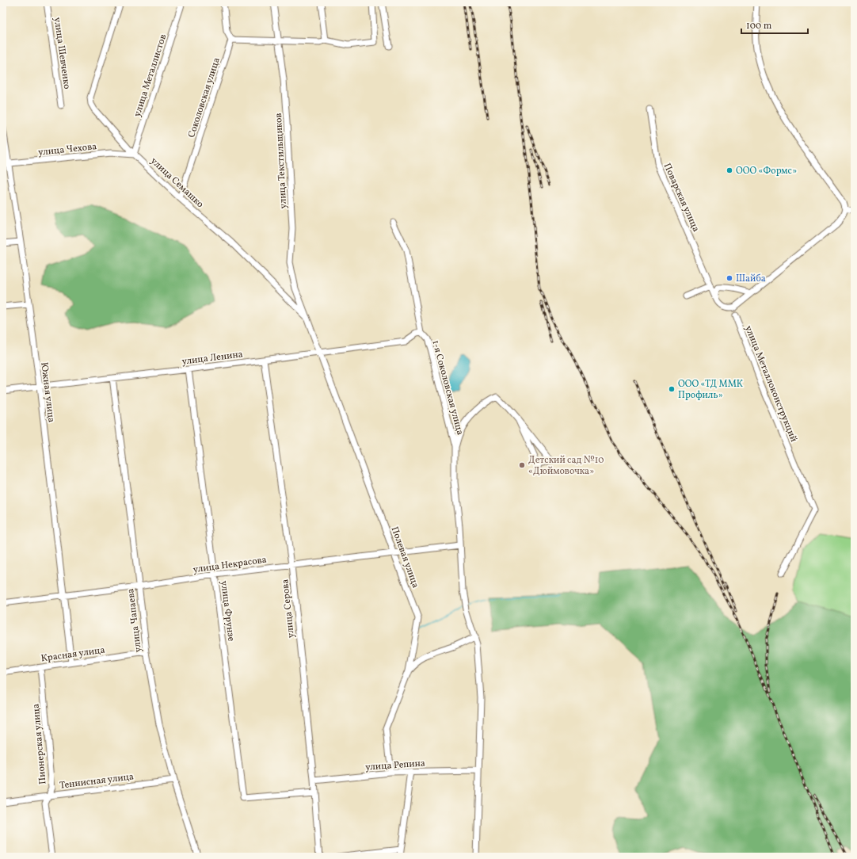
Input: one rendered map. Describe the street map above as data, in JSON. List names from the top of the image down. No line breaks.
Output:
{"streets":{"street":["улица Шевченко","улица Металлистов","Соколовская улица","улица Чехова","улица Текстильщиков","улица Семашко","Поварская улица","улица Ленина","улица Металлоконструкций","1-я Соколовская улица","Южная улица","Полевая улица","улица Некрасова","улица Серова","улица Фрунзе","улица Чапаева","Красная улица","Пионерская улица","улица Репина","Теннисная улица"]},"crossings":[["улица Металлистов","улица Чехова"],["улица Металлистов","улица Семашко"],["Соколовская улица","улица Семашко"],["улица Чехова","улица Семашко"],["улица Чехова","Южная улица"],["улица Текстильщиков","улица Семашко"],["улица Семашко","улица Ленина"],["улица Семашко","Полевая улица"],["улица Ленина","1-я Соколовская улица"],["улица Ленина","Южная улица"],["улица Ленина","Полевая улица"],["улица Ленина","улица Серова"],["улица Ленина","улица Фрунзе"],["улица Ленина","улица Чапаева"],["1-я Соколовская улица","улица Некрасова"],["1-я Соколовская улица","улица Репина"],["Южная улица","улица Некрасова"],["Южная улица","Красная улица"],["Полевая улица","улица Некрасова"],["Полевая улица","улица Репина"],["улица Некрасова","улица Серова"],["улица Некрасова","улица Фрунзе"],["улица Некрасова","улица Чапаева"],["улица Серова","улица Фрунзе"],["улица Серова","улица Репина"],["улица Чапаева","Красная улица"],["улица Чапаева","Теннисная улица"],["Красная улица","Пионерская улица"],["Пионерская улица","Теннисная улица"]],"places":["ООО «Формс»","Шайба","ООО «ТД ММК Профиль»","Детский сад №10 «Дюймовочка»"],"scale_bar":"100 m"}
